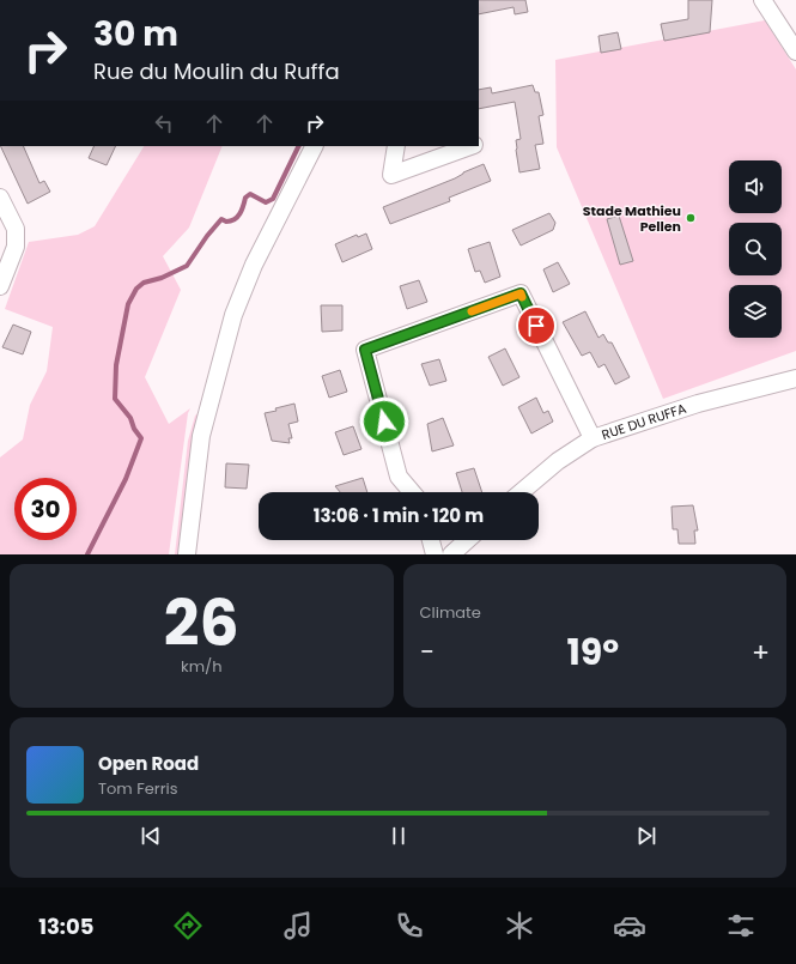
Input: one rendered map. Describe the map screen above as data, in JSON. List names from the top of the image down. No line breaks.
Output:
{"streets":{"street":["RUE DU RUFFA"]},"places":["Stade Mathieu Pellen"],"page":{"turn":["30 m","Rue du Moulin du Ruffa"],"limit":"30","trip":"13:06 · 1 min · 120 m","tile":[["26","km/h"],"Climate"],"heat":["−","19°","+"],"song":["Open Road","Tom Ferris"],"tabs":"13:05"}}
